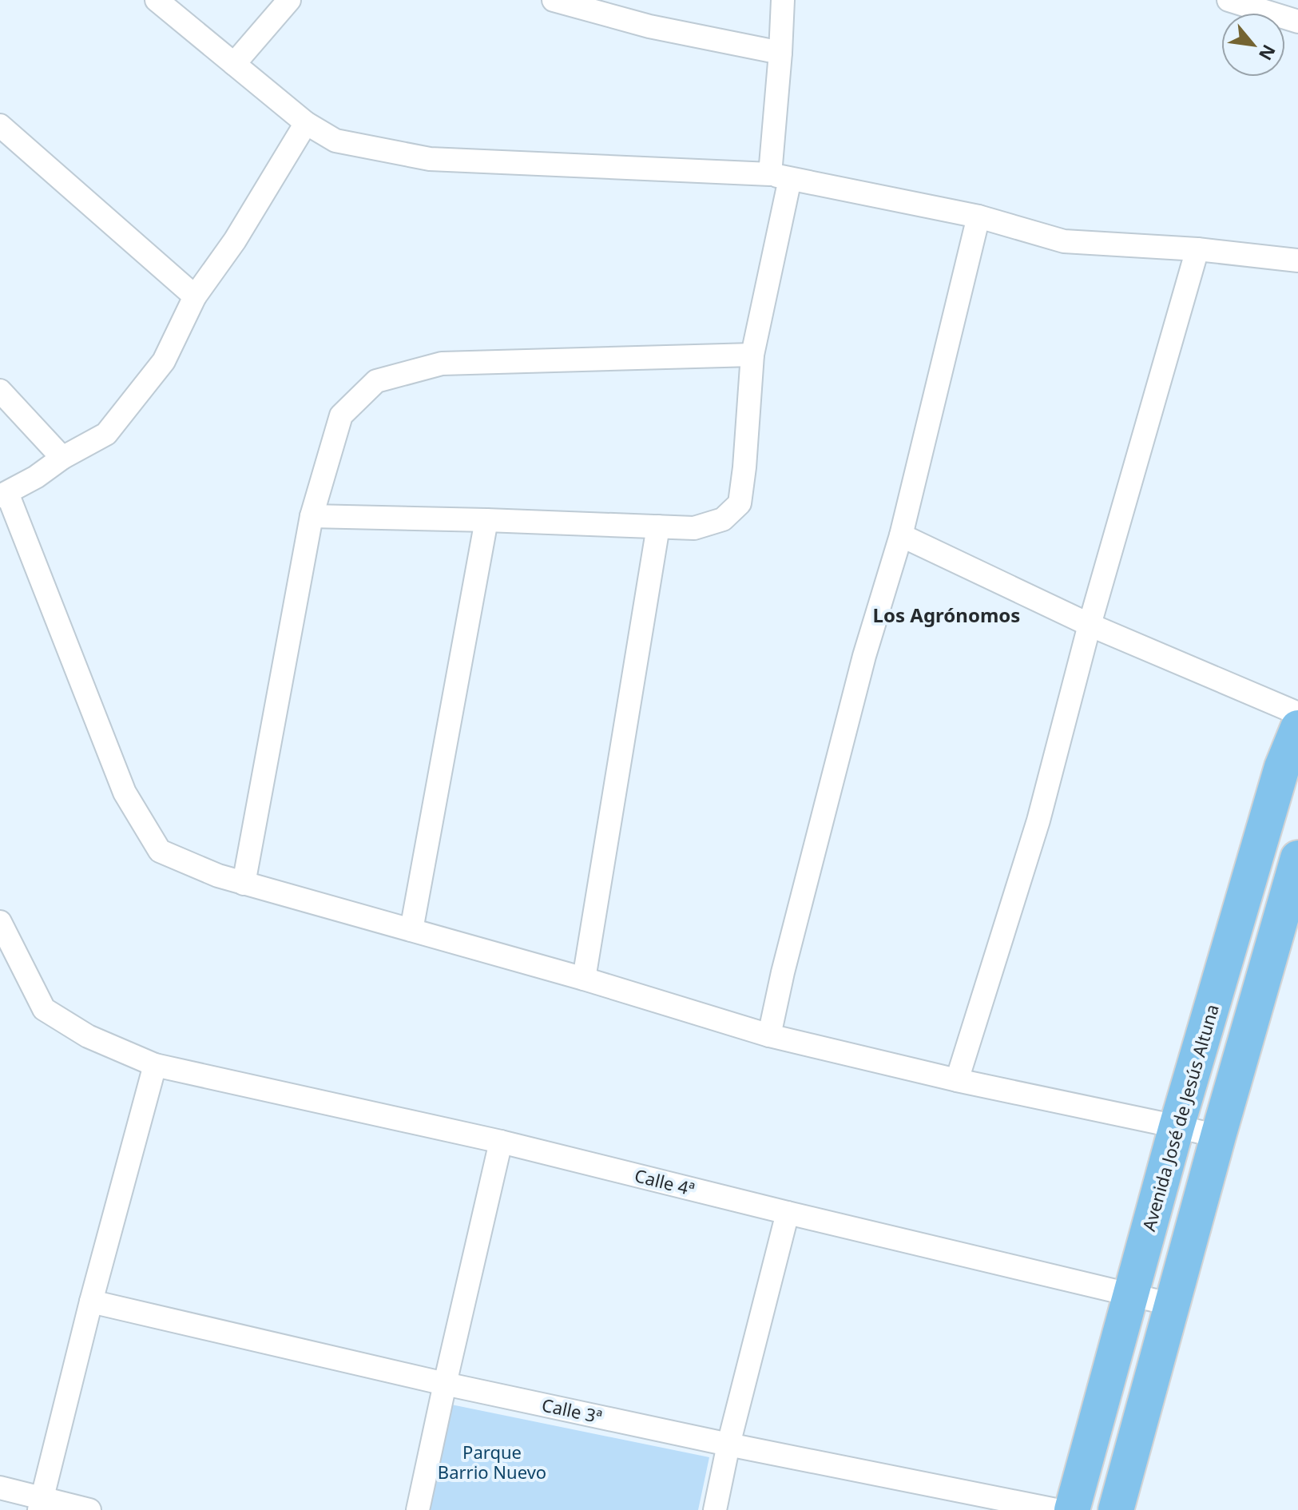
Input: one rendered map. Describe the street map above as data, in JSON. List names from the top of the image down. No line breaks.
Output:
{"streets":{"main road":["Avenida José de Jesús Altuna"],"street":["Calle 4ª","Calle 3ª"]},"crossings":[["Avenida José de Jesús Altuna","Calle 4ª"]],"districts":["Los Agrónomos"],"parks":["Parque Barrio Nuevo"],"north":"bottom right"}
